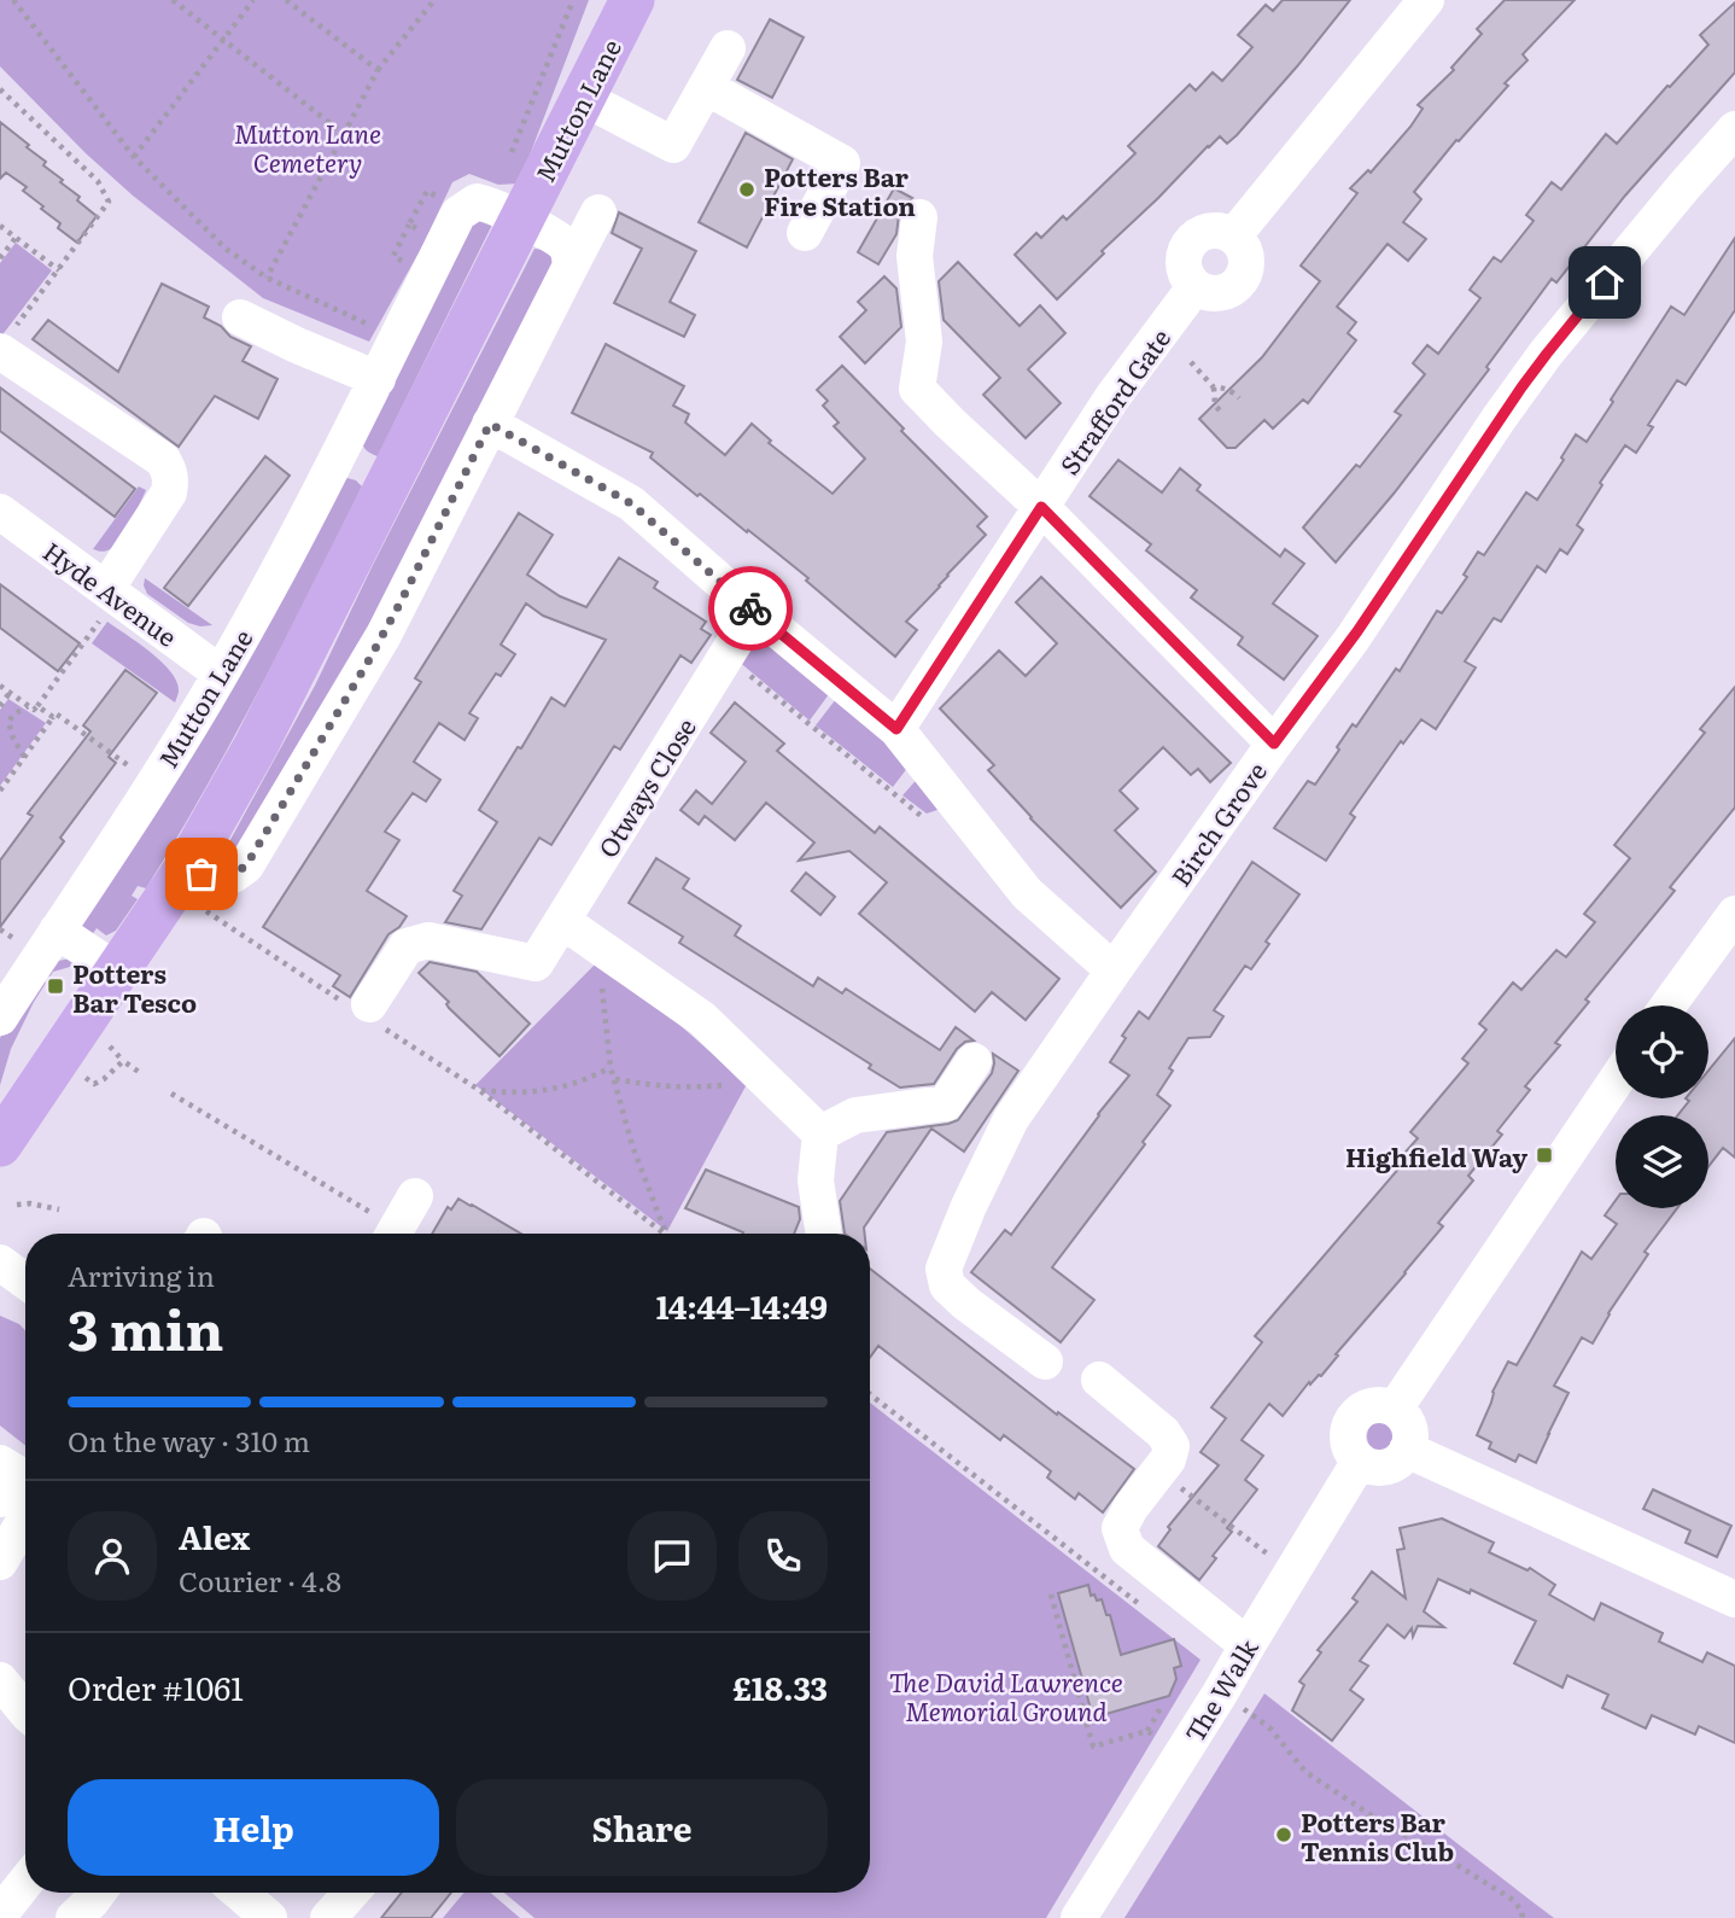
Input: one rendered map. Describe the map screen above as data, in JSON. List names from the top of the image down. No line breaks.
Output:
{"streets":{"main road":["Mutton Lane"],"street":["Strafford Gate","Hyde Avenue","Otways Close","Birch Grove","The Walk"]},"crossings":[["Mutton Lane","Hyde Avenue"]],"parks":["Mutton Lane Cemetery","The David Lawrence Memorial Ground"],"places":{"other":["Potters Bar Fire Station","Potters Bar Tennis Club"],"transit":["Potters Bar Tesco","Highfield Way"]},"page":{"heading":["3 min","Arriving in","14:44–14:49"],"panel":["Alex","Courier · 4.8","Order #1061","£18.33"],"bar":"On the way · 310 m","buttons":["Help","Share"]}}
